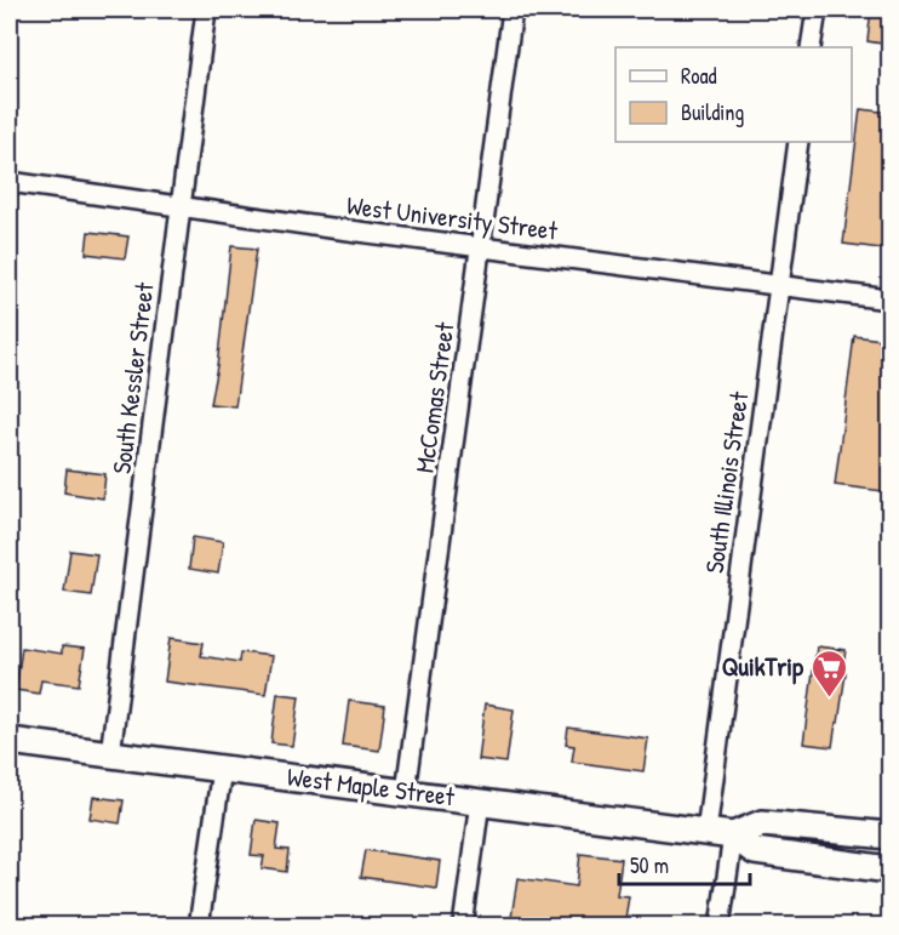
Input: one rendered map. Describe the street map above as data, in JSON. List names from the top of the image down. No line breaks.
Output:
{"streets":{"street":["West University Street","South Kessler Street","McComas Street","South Illinois Street","West Maple Street"]},"crossings":[["West University Street","South Kessler Street"],["West University Street","McComas Street"],["West University Street","South Illinois Street"],["South Kessler Street","West Maple Street"],["McComas Street","West Maple Street"],["South Illinois Street","West Maple Street"]],"places":{"supermarket":["QuikTrip"]},"legend":["Road","Building"],"scale_bar":"50 m"}
